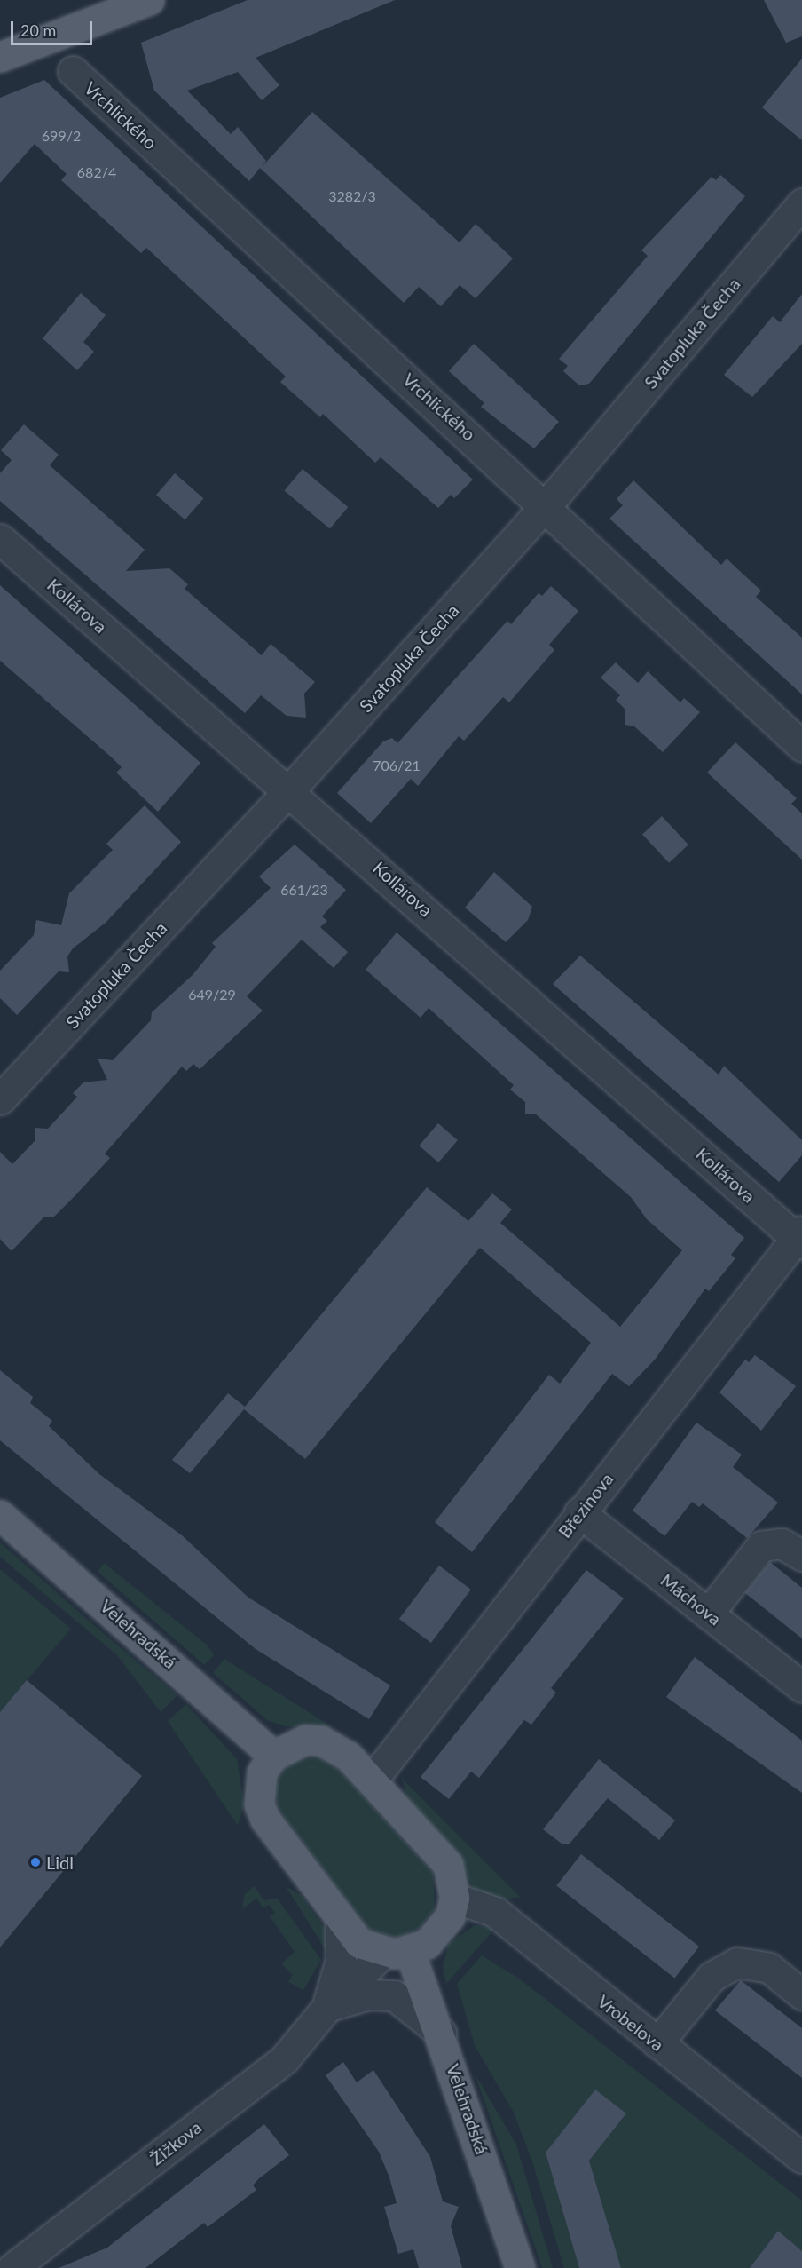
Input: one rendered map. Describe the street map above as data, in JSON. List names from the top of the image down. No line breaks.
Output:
{"streets":{"main road":["Velehradská"],"street":["Vrchlického","Svatopluka Čecha","Kollárova","Březinova","Máchova","Vrobelova","Žižkova"]},"crossings":[["Vrchlického","Svatopluka Čecha"],["Svatopluka Čecha","Kollárova"],["Kollárova","Březinova"],["Březinova","Máchova"],["Velehradská","Žižkova"]],"places":["Lidl"],"house_numbers":["699/2","682/4","3282/3","706/21","661/23","649/29"],"scale_bar":"20 m"}
